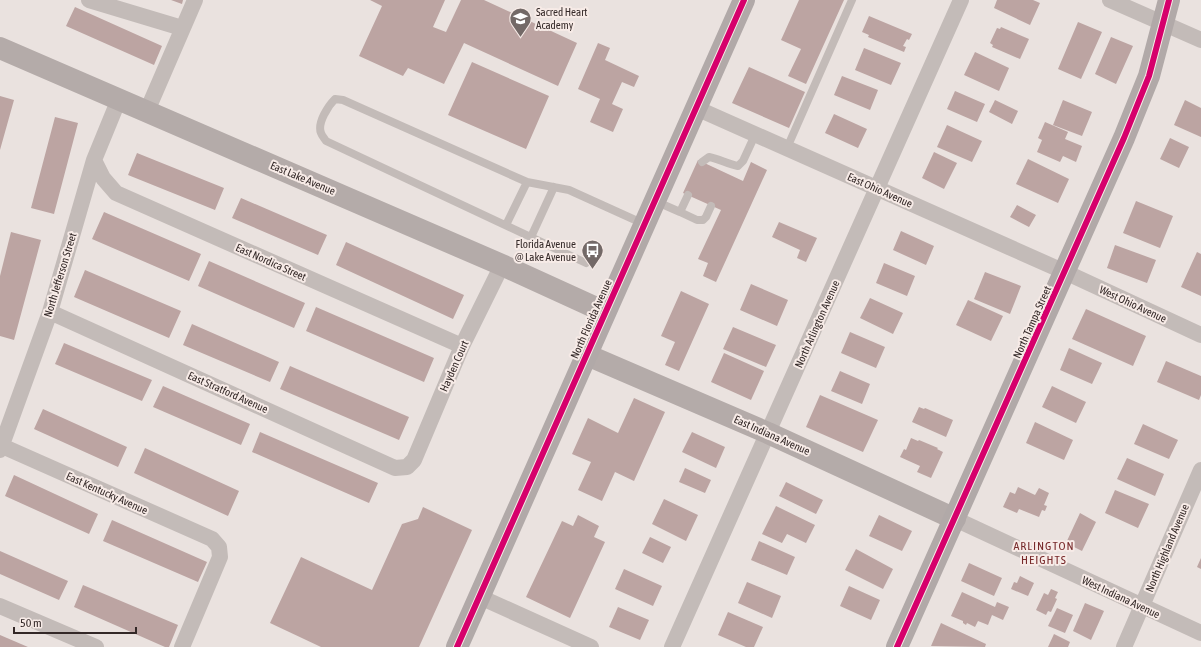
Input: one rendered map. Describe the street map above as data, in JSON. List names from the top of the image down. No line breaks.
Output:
{"streets":{"main road":["North Florida Avenue","North Tampa Street"],"street":["East Lake Avenue","East Ohio Avenue","East Nordica Street","North Jefferson Street","West Ohio Avenue","North Arlington Avenue","Hayden Court","East Stratford Avenue","East Indiana Avenue","East Kentucky Avenue","North Highland Avenue","West Indiana Avenue"]},"crossings":[["East Lake Avenue","North Jefferson Street"],["East Lake Avenue","North Florida Avenue"],["East Lake Avenue","Hayden Court"],["East Ohio Avenue","West Ohio Avenue"],["East Ohio Avenue","North Florida Avenue"],["East Ohio Avenue","North Tampa Street"],["East Ohio Avenue","North Arlington Avenue"],["East Nordica Street","North Jefferson Street"],["East Nordica Street","Hayden Court"],["North Jefferson Street","East Stratford Avenue"],["North Jefferson Street","East Kentucky Avenue"],["West Ohio Avenue","North Tampa Street"],["North Florida Avenue","East Indiana Avenue"],["North Tampa Street","East Indiana Avenue"],["North Tampa Street","West Indiana Avenue"],["North Arlington Avenue","East Indiana Avenue"],["Hayden Court","East Stratford Avenue"],["East Indiana Avenue","West Indiana Avenue"],["North Highland Avenue","West Indiana Avenue"]],"districts":["ARLINGTON HEIGHTS"],"places":{"school or university":["Sacred Heart Academy"],"bus stop":["Florida Avenue @ Lake Avenue"]},"scale_bar":"50 m"}
